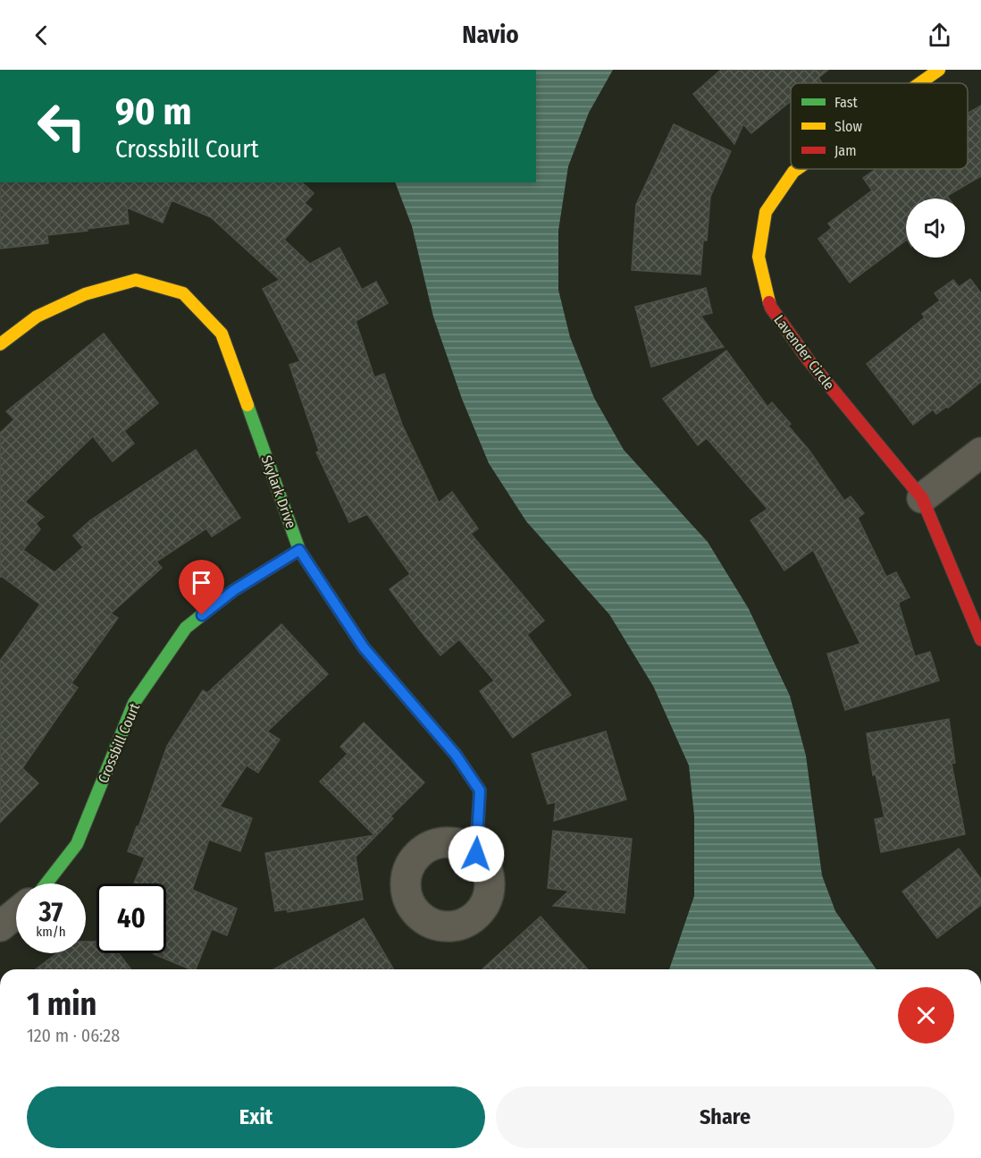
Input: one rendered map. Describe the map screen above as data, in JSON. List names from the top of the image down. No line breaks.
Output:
{"streets":{"street":["Lavender Circle","Skylark Drive","Crossbill Court"]},"crossings":[["Skylark Drive","Crossbill Court"]],"legend":["Fast","Slow","Jam"],"page":{"header":"Navio","turn":["90 m","Crossbill Court"],"speed":"37 km/h","limit":"40","heading":["1 min","120 m · 06:28"],"buttons":["Exit","Share"]}}
